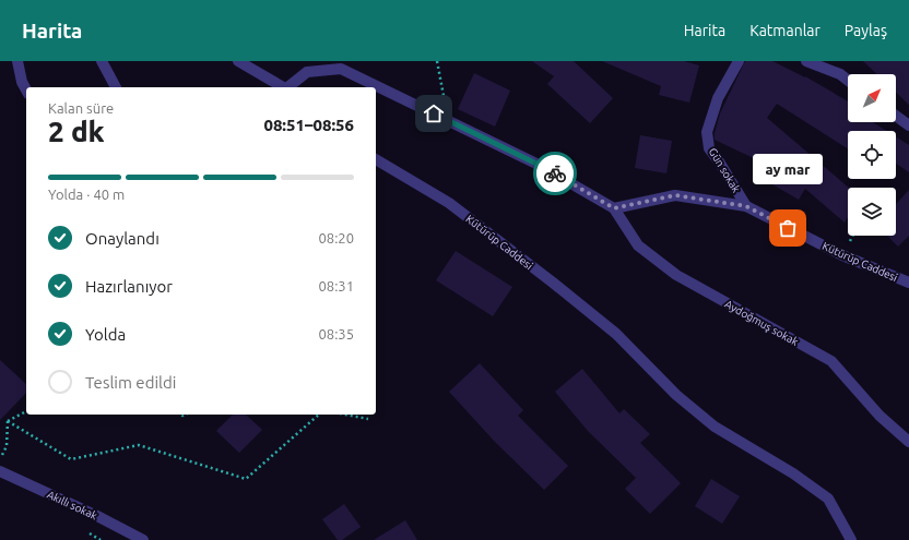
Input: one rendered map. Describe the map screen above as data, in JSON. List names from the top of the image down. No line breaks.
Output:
{"streets":{"street":["Gün sokak","Kütürüp Caddesi","Aydoğmuş sokak","Akıllı sokak"]},"crossings":[["Gün sokak","Kütürüp Caddesi"],["Kütürüp Caddesi","Aydoğmuş sokak"]],"places":["ay mar"],"north":"top right","page":{"header":"Harita","nav":["Harita","Katmanlar","Paylaş"],"heading":["2 dk","Kalan süre","08:51–08:56"],"bubble":"ay mar","bar":"Yolda · 40 m","list":[["Onaylandı","08:20"],["Hazırlanıyor","08:31"],["Yolda","08:35"],"Teslim edildi"]}}
